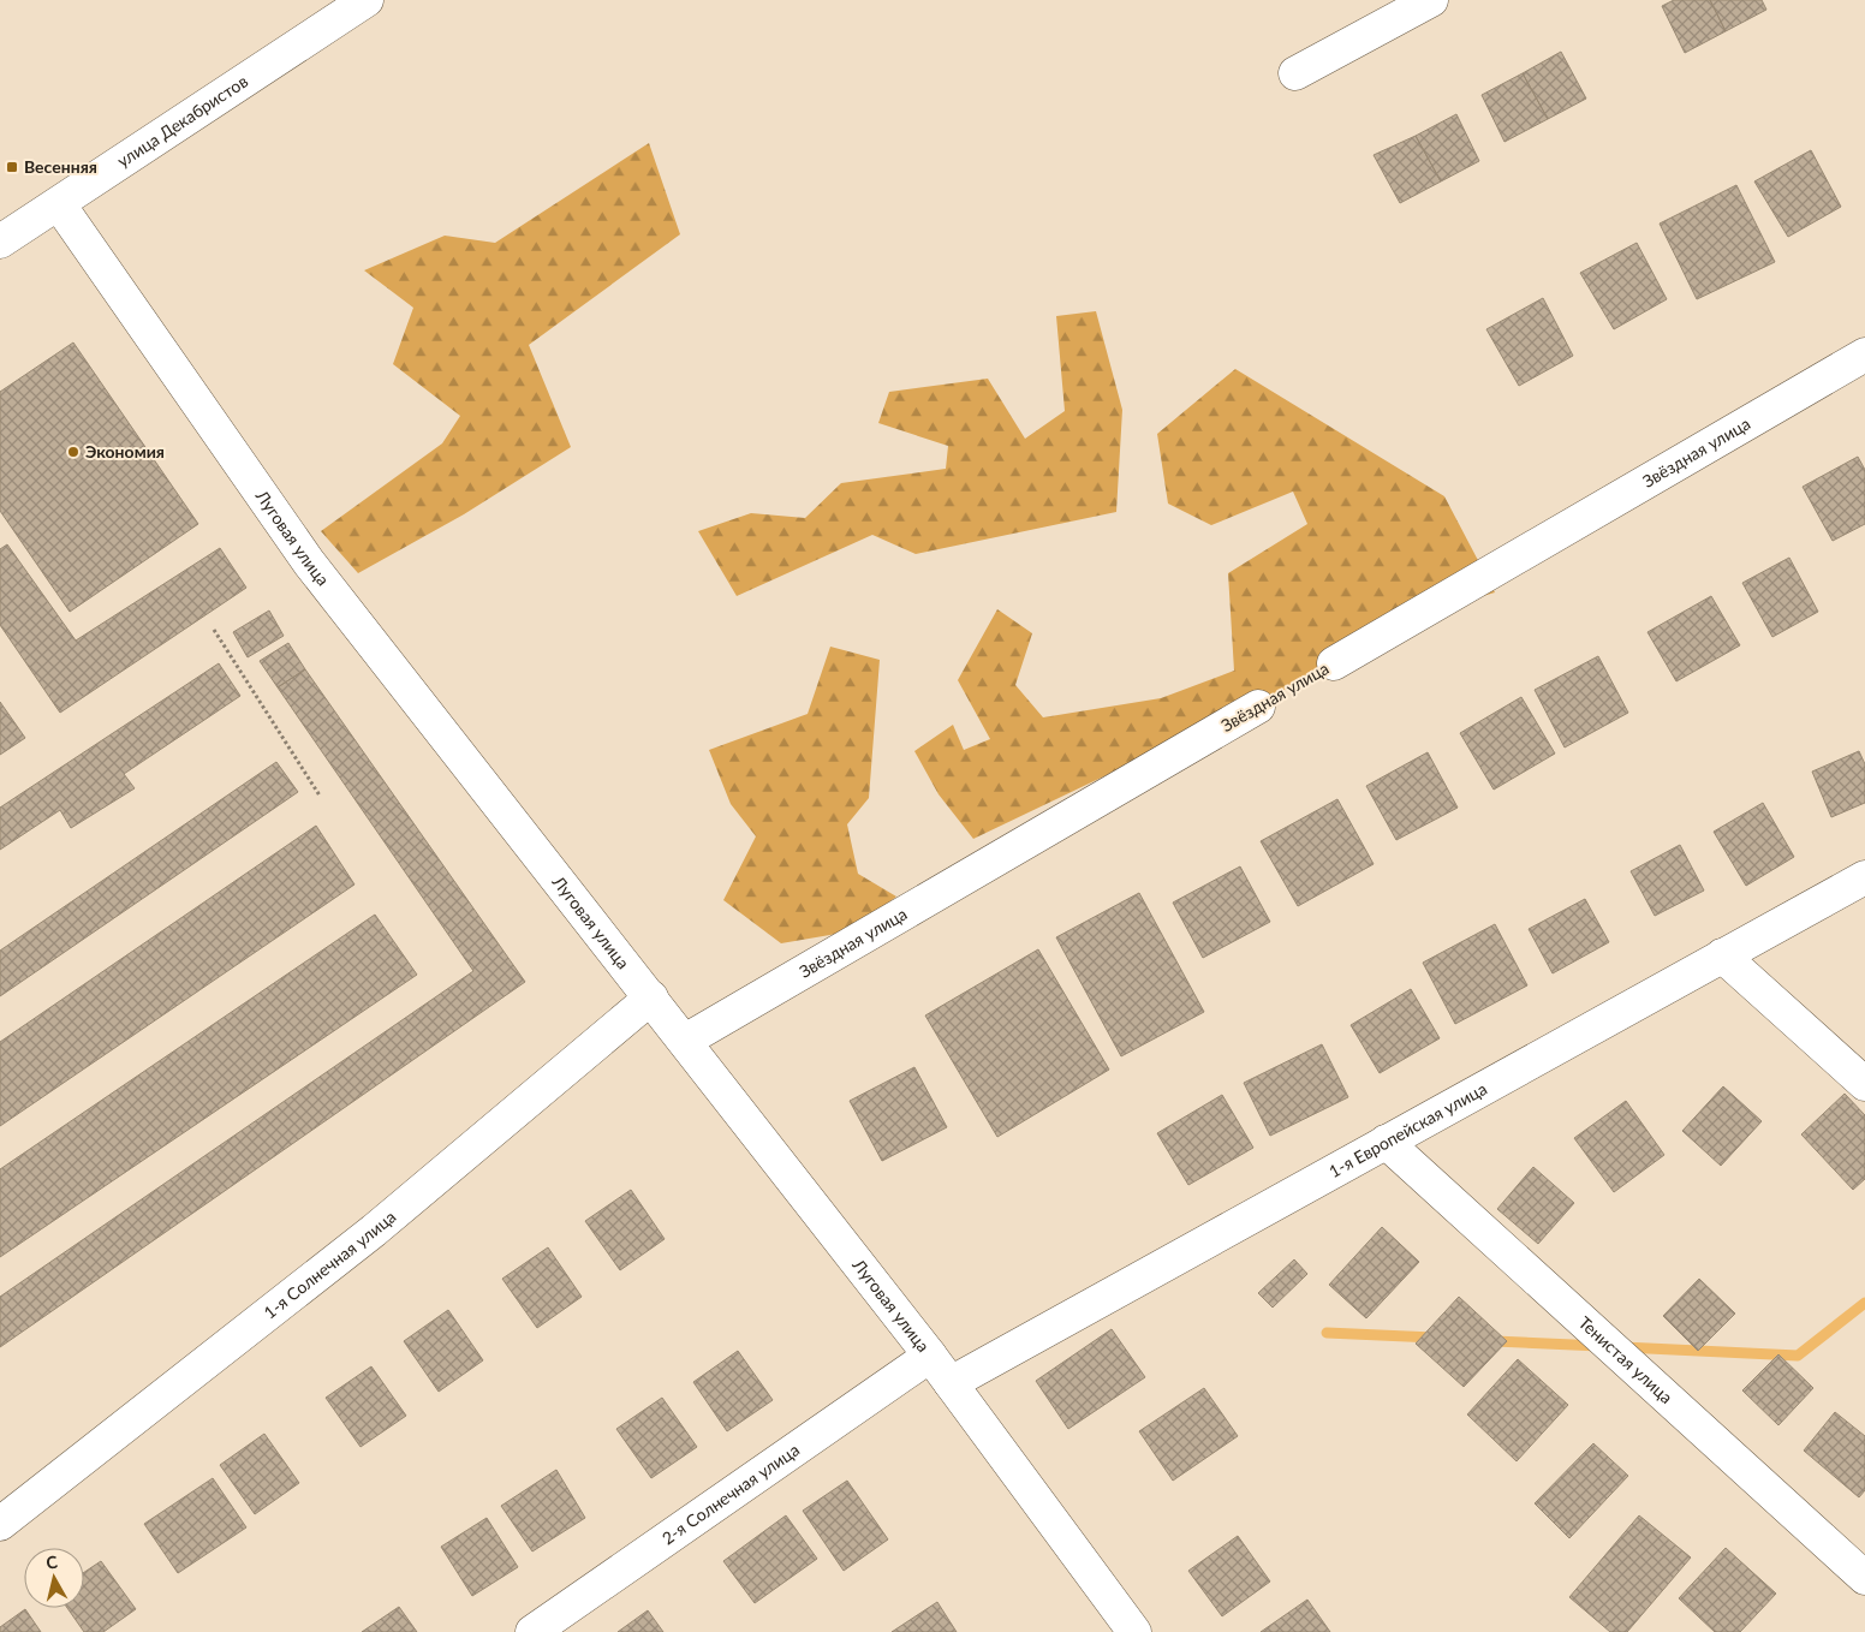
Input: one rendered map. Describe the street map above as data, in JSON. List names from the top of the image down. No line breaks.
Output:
{"streets":{"street":["улица Декабристов","Звёздная улица","Луговая улица","1-я Европейская улица","1-я Солнечная улица","Тенистая улица","2-я Солнечная улица"]},"crossings":[["улица Декабристов","Луговая улица"],["Звёздная улица","Луговая улица"],["Луговая улица","1-я Европейская улица"],["Луговая улица","1-я Солнечная улица"],["Луговая улица","2-я Солнечная улица"],["1-я Европейская улица","Тенистая улица"]],"places":{"transit":["Весенняя"],"other":["Экономия"]},"north":"top"}
